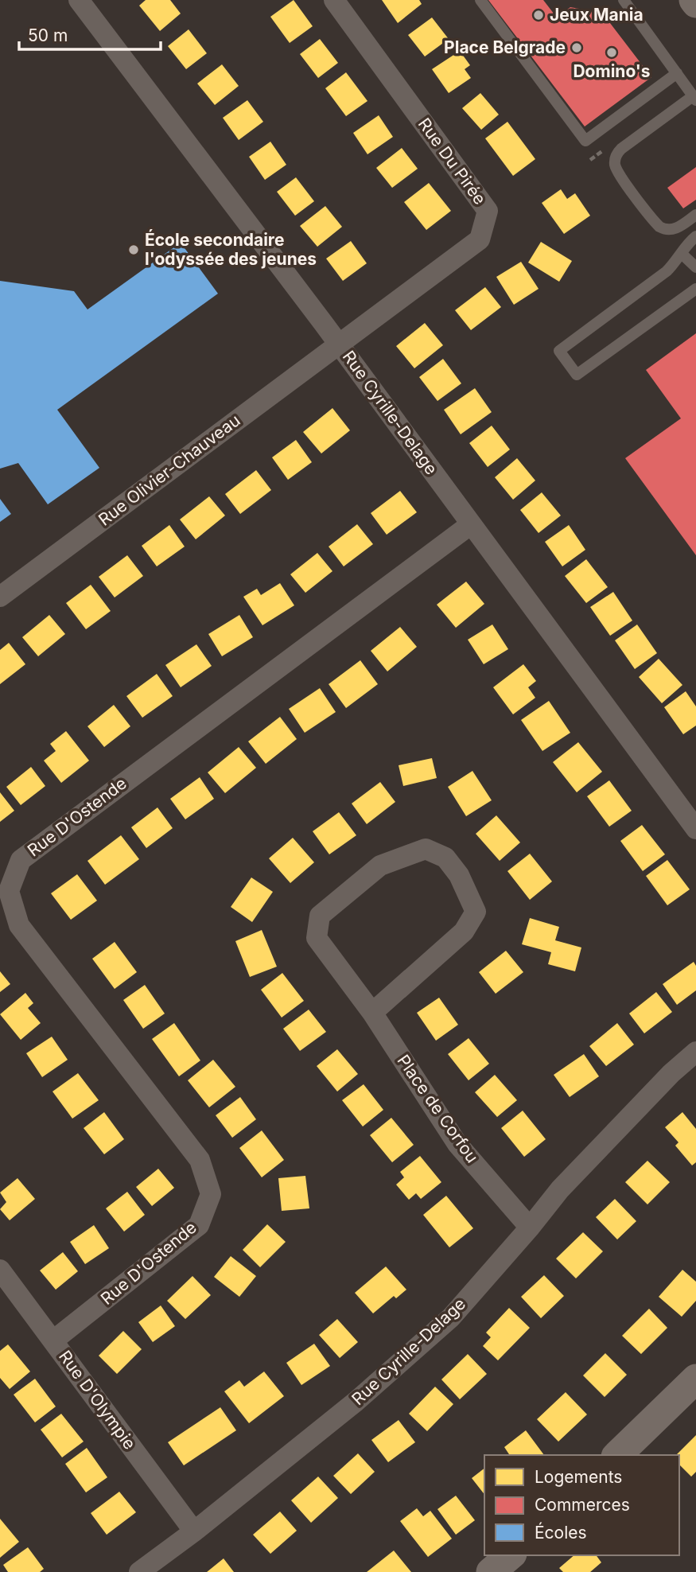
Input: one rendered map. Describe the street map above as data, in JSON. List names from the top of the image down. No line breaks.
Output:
{"streets":{"street":["Rue Du Pirée","Rue Cyrille-Delage","Rue Olivier-Chauveau","Rue D'Ostende","Place de Corfou","Rue D'Olympie"]},"crossings":[["Rue Du Pirée","Rue Cyrille-Delage"],["Rue Du Pirée","Rue Olivier-Chauveau"],["Rue Cyrille-Delage","Rue Olivier-Chauveau"],["Rue Cyrille-Delage","Rue D'Ostende"],["Rue Cyrille-Delage","Place de Corfou"],["Rue Cyrille-Delage","Rue D'Olympie"],["Rue D'Ostende","Rue D'Olympie"]],"places":["Jeux Mania","Place Belgrade","Domino's","École secondaire l'odyssée des jeunes"],"legend":["Logements","Commerces","Écoles"],"scale_bar":"50 m"}
